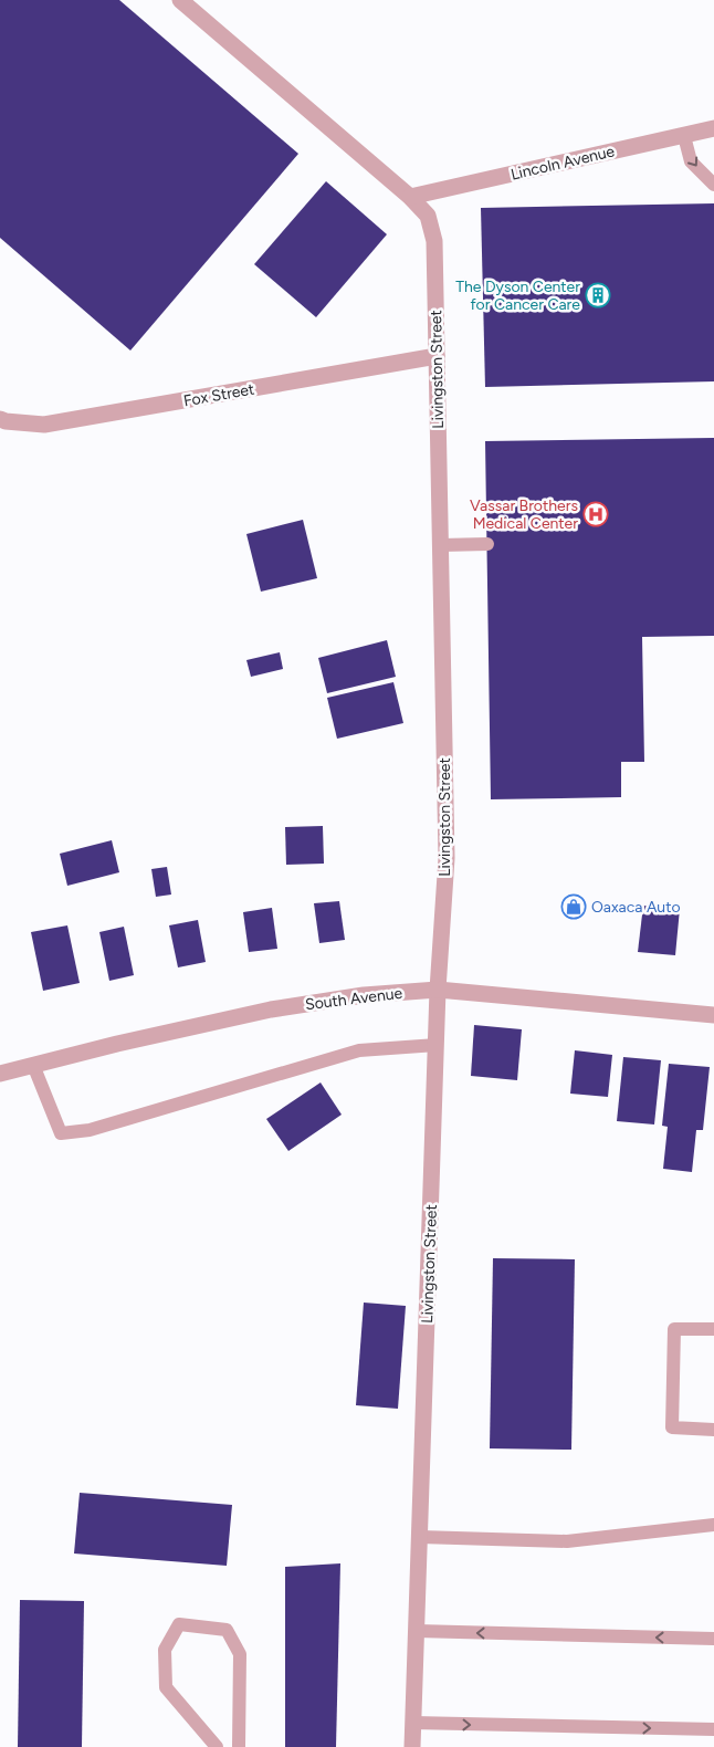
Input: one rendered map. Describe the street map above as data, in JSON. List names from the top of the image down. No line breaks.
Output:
{"streets":{"street":["Lincoln Avenue","Livingston Street","Fox Street","South Avenue"]},"crossings":[["Lincoln Avenue","Livingston Street"],["Livingston Street","Fox Street"],["Livingston Street","South Avenue"]],"places":{"building":["The Dyson Center for Cancer Care"],"hospital":["Vassar Brothers Medical Center"],"shop":["Oaxaca Auto"]}}
